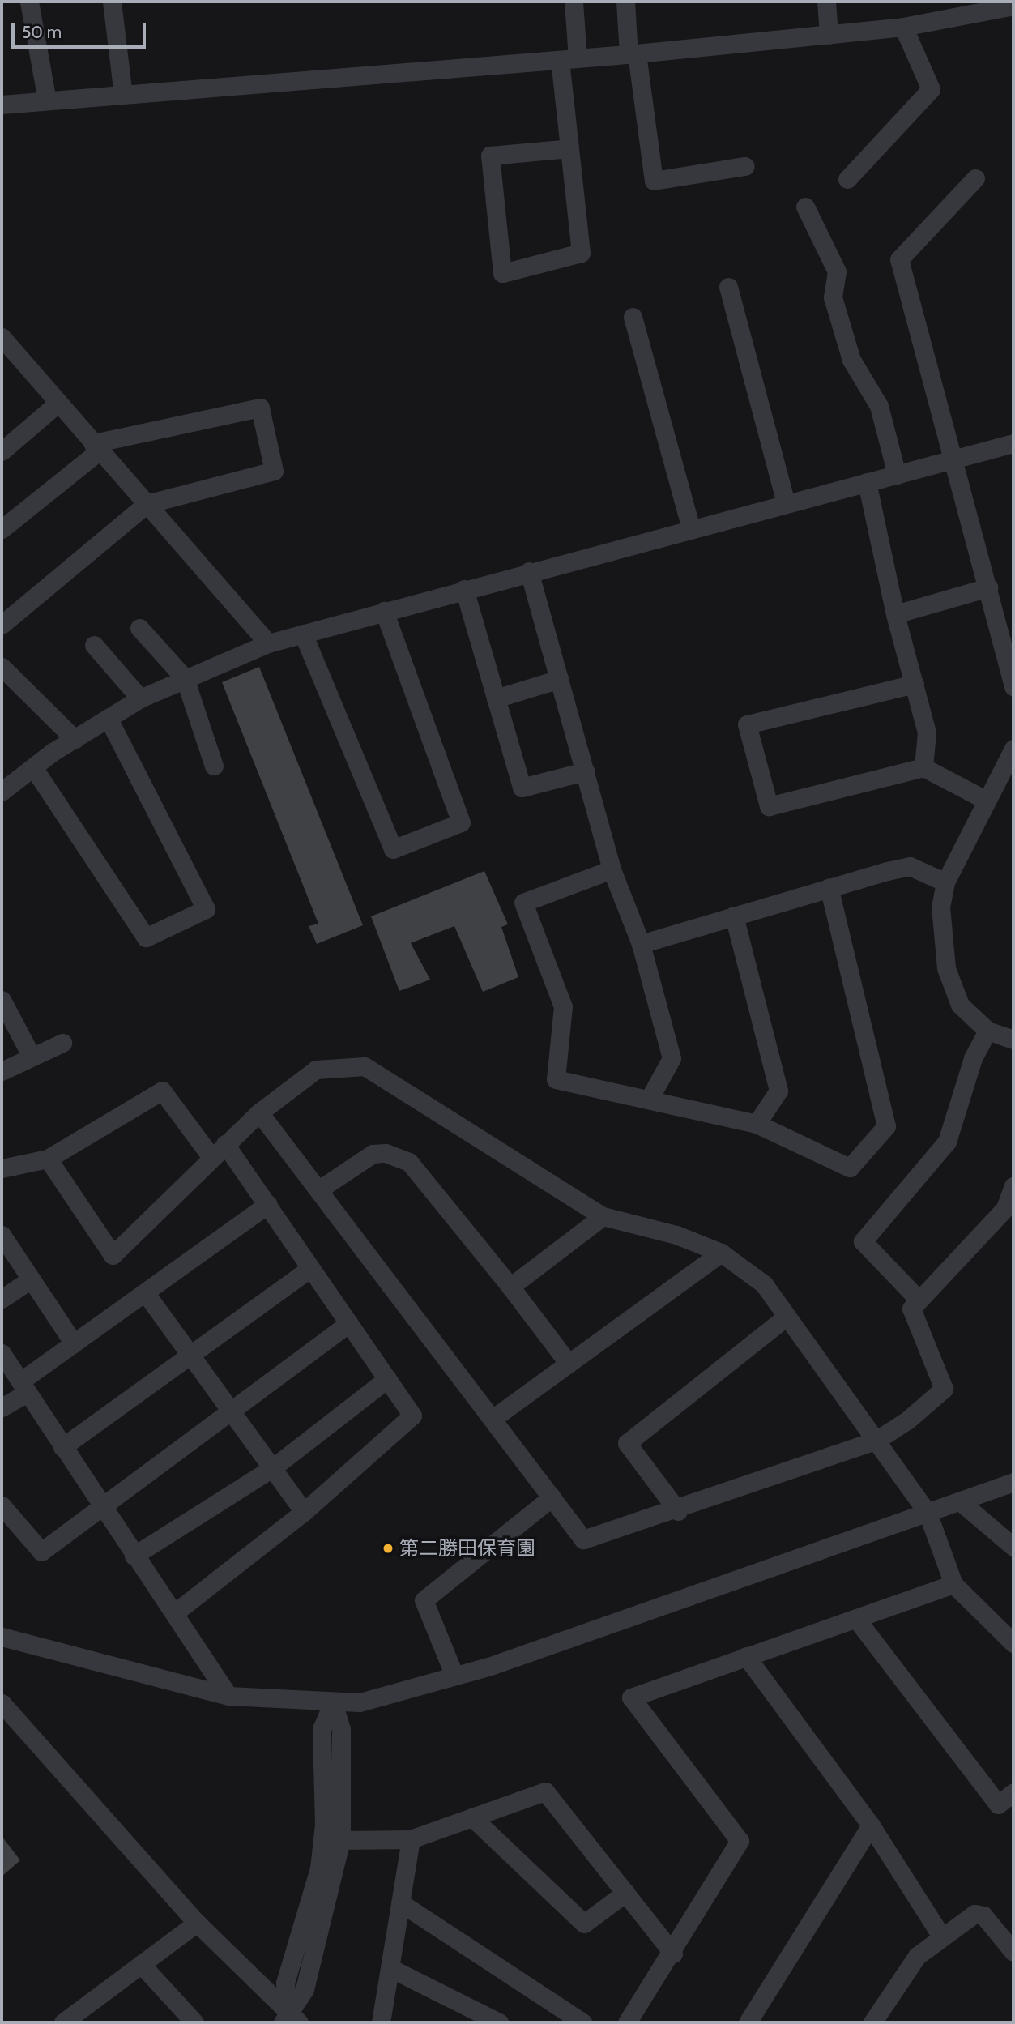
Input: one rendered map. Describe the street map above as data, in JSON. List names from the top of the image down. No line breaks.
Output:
{"places":["第二勝田保育園"],"scale_bar":"50 m"}
